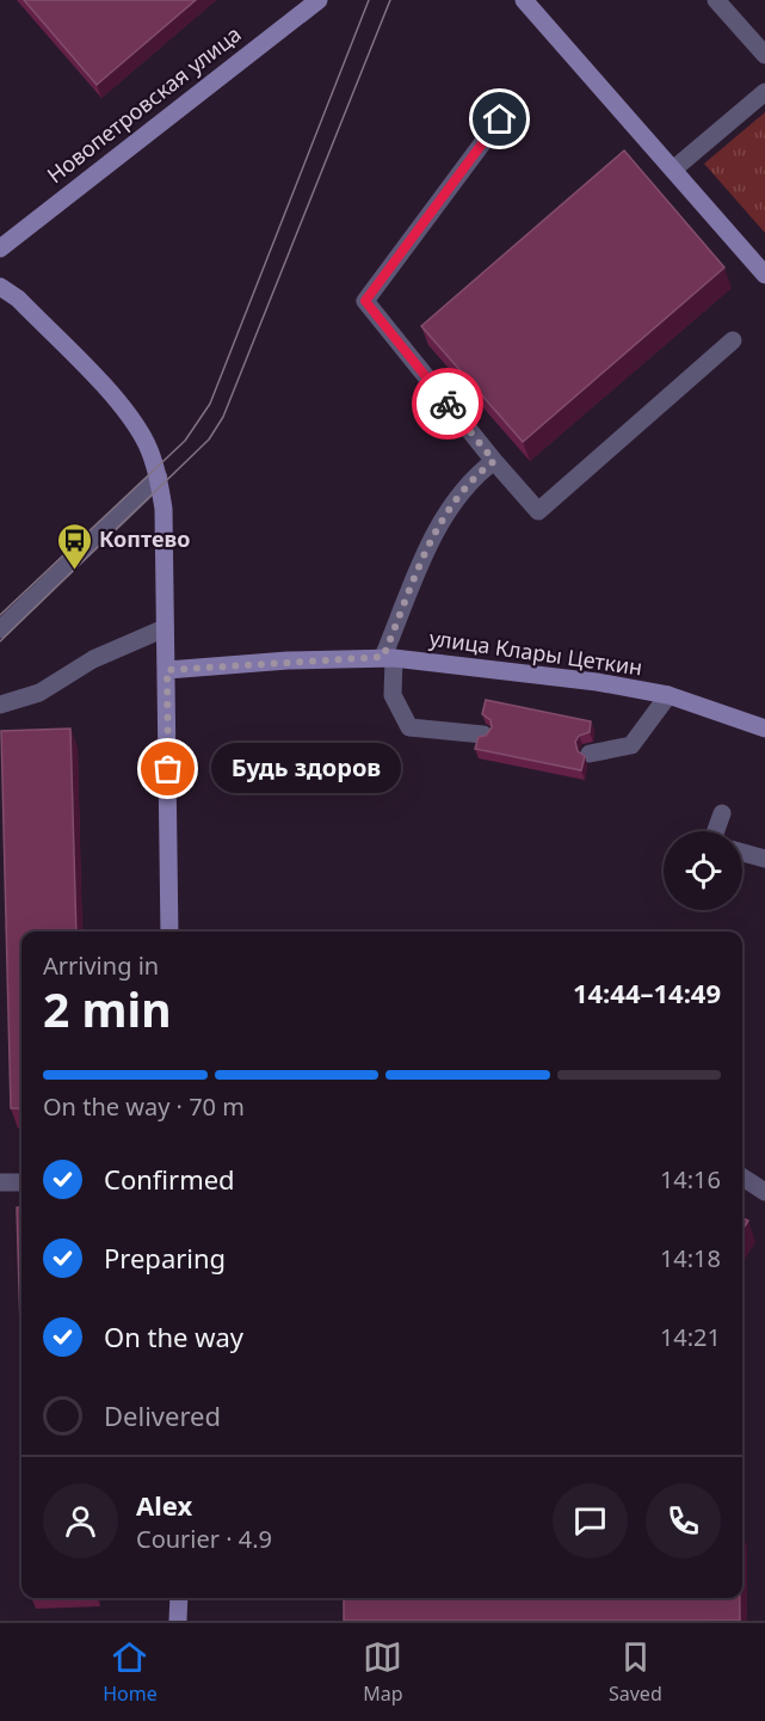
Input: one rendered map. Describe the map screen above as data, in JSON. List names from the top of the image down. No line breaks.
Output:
{"streets":{"street":["Новопетровская улица","улица Клары Цеткин"]},"places":{"bus stop":["Коптево"],"other":["Будь здоров"]},"page":{"bubble":"Будь здоров","heading":["2 min","Arriving in","14:44–14:49"],"panel":["Alex","Courier · 4.9"],"bar":"On the way · 70 m","list":[["Confirmed","14:16"],["Preparing","14:18"],["On the way","14:21"],"Delivered"],"tabs":["Home","Map","Saved"]}}
